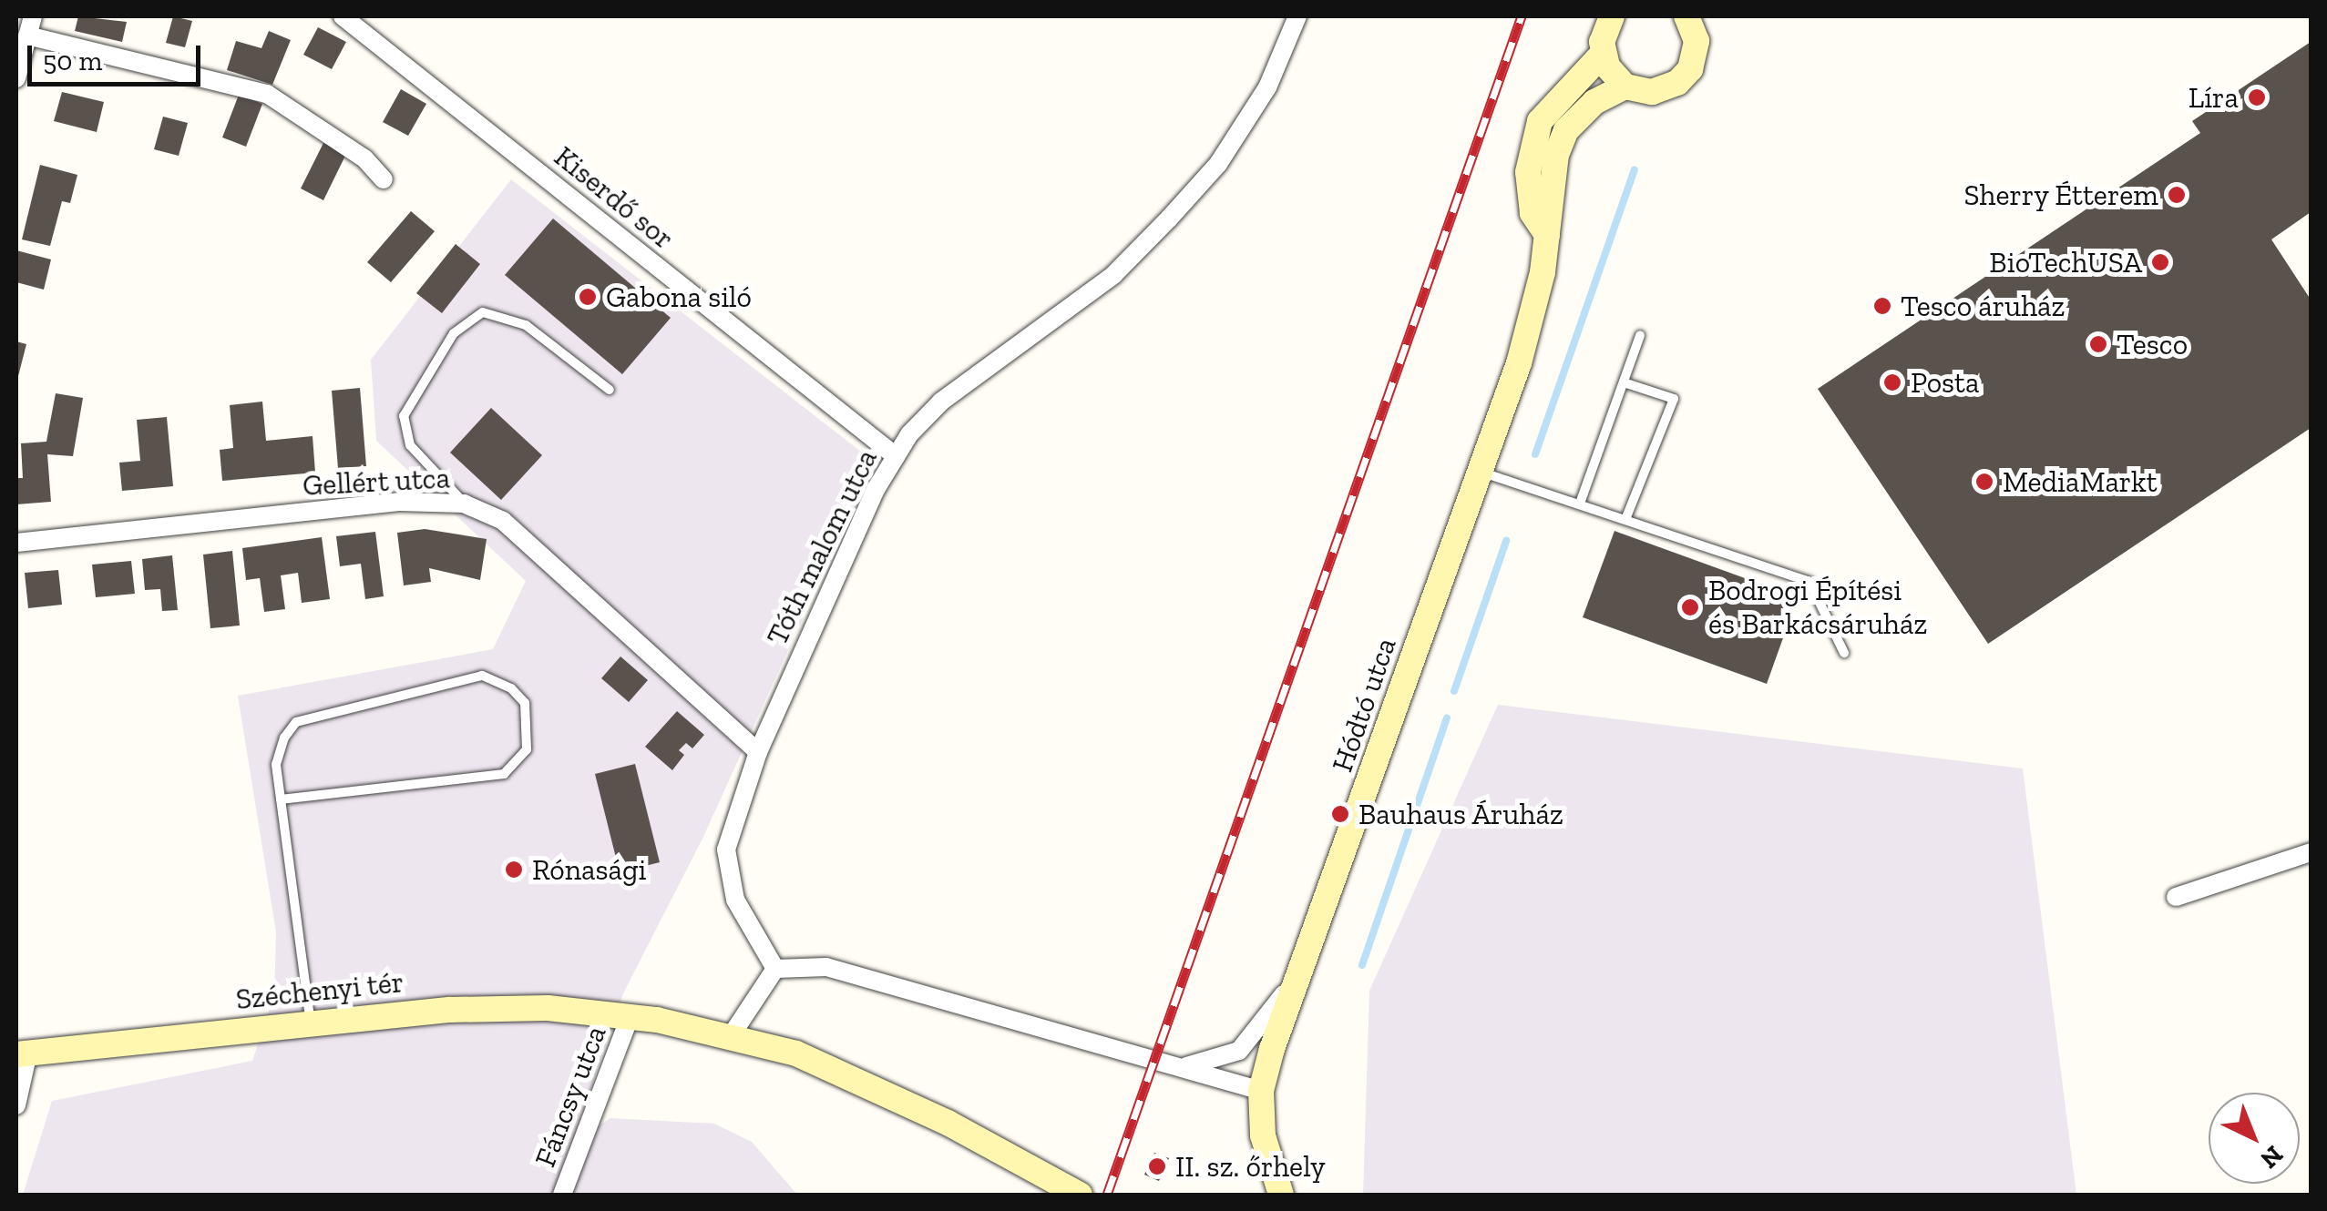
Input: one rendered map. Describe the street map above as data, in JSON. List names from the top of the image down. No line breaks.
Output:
{"streets":{"street":["Kiserdő sor","Gellért utca","Tóth malom utca","Hódtó utca","Széchenyi tér","Fáncsy utca"]},"crossings":[["Kiserdő sor","Tóth malom utca"],["Gellért utca","Tóth malom utca"],["Széchenyi tér","Fáncsy utca"]],"places":["Líra","Sherry Étterem","BioTechUSA","Gabona siló","Tesco áruház","Tesco","Posta","MediaMarkt","Bodrogi Építési és Barkácsáruház","Bauhaus Áruház","Rónasági","II. sz. őrhely"],"scale_bar":"50 m","north":"bottom right"}
